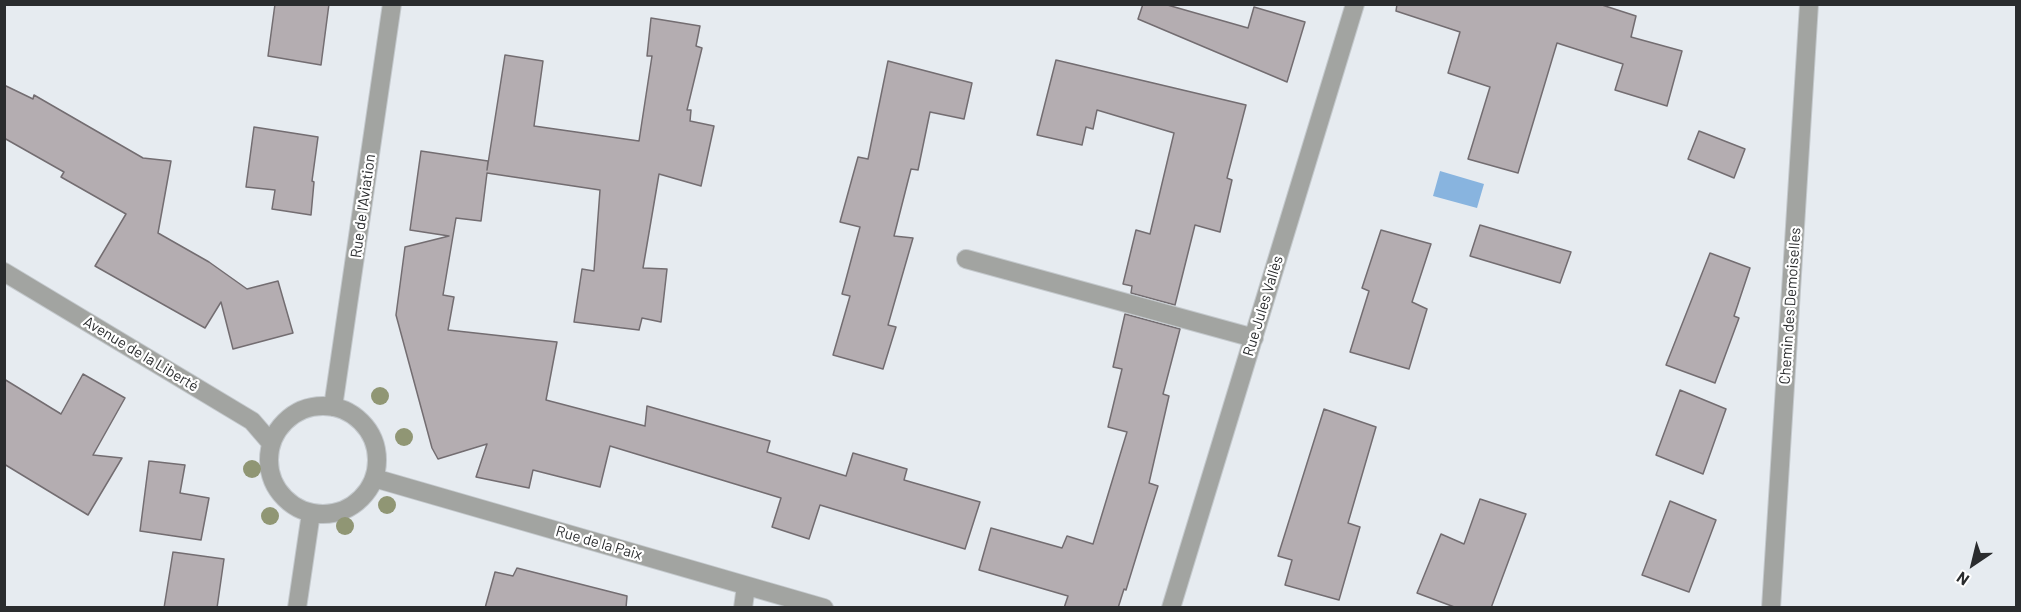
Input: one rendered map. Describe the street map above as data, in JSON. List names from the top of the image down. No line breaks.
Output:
{"streets":{"street":["Rue de l'Aviation","Rue Jules Vallès","Chemin des Demoiselles","Avenue de la Liberté","Rue de la Paix"]},"crossings":[["Rue de l'Aviation","Avenue de la Liberté"],["Rue de l'Aviation","Rue de la Paix"],["Avenue de la Liberté","Rue de la Paix"]],"north":"bottom left"}
